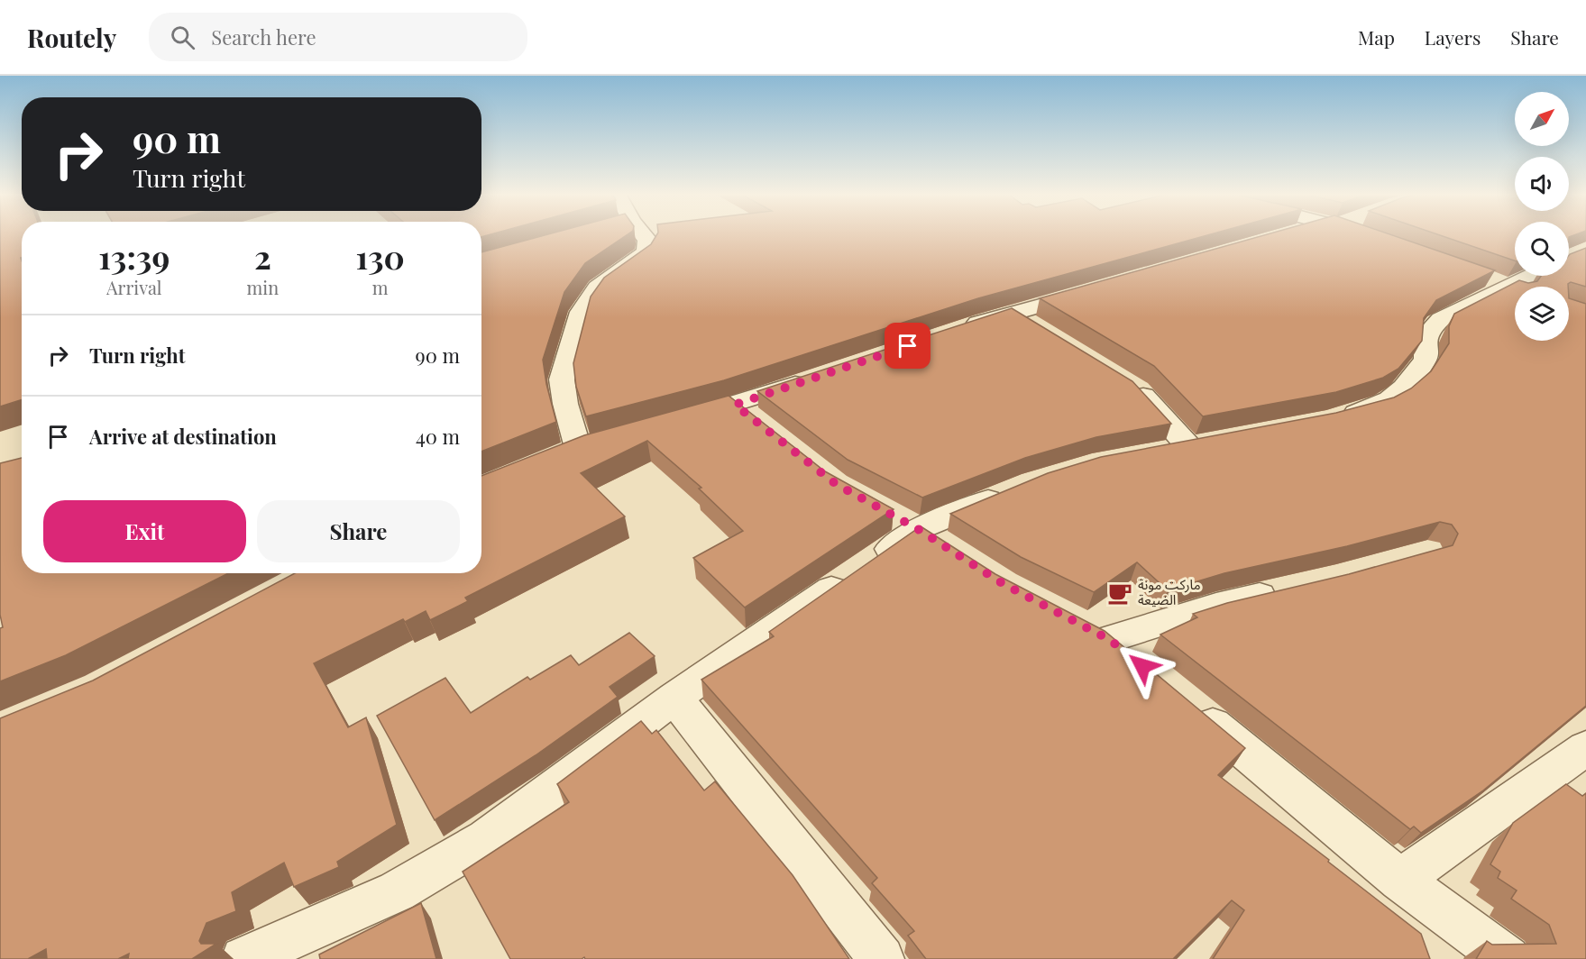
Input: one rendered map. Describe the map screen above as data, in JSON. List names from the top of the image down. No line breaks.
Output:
{"places":{"cafe":["ماركت مونة الضيعة"]},"north":"top right","page":{"header":"Routely","search":"Search here","nav":["Map","Layers","Share"],"turn":["90 m","Turn right"],"eta":["13:39","Arrival","2","min","130","m"],"list":[{"name":"Turn right","value":"90 m"},{"name":"Arrive at destination","value":"40 m"}],"buttons":["Exit","Share"]}}
